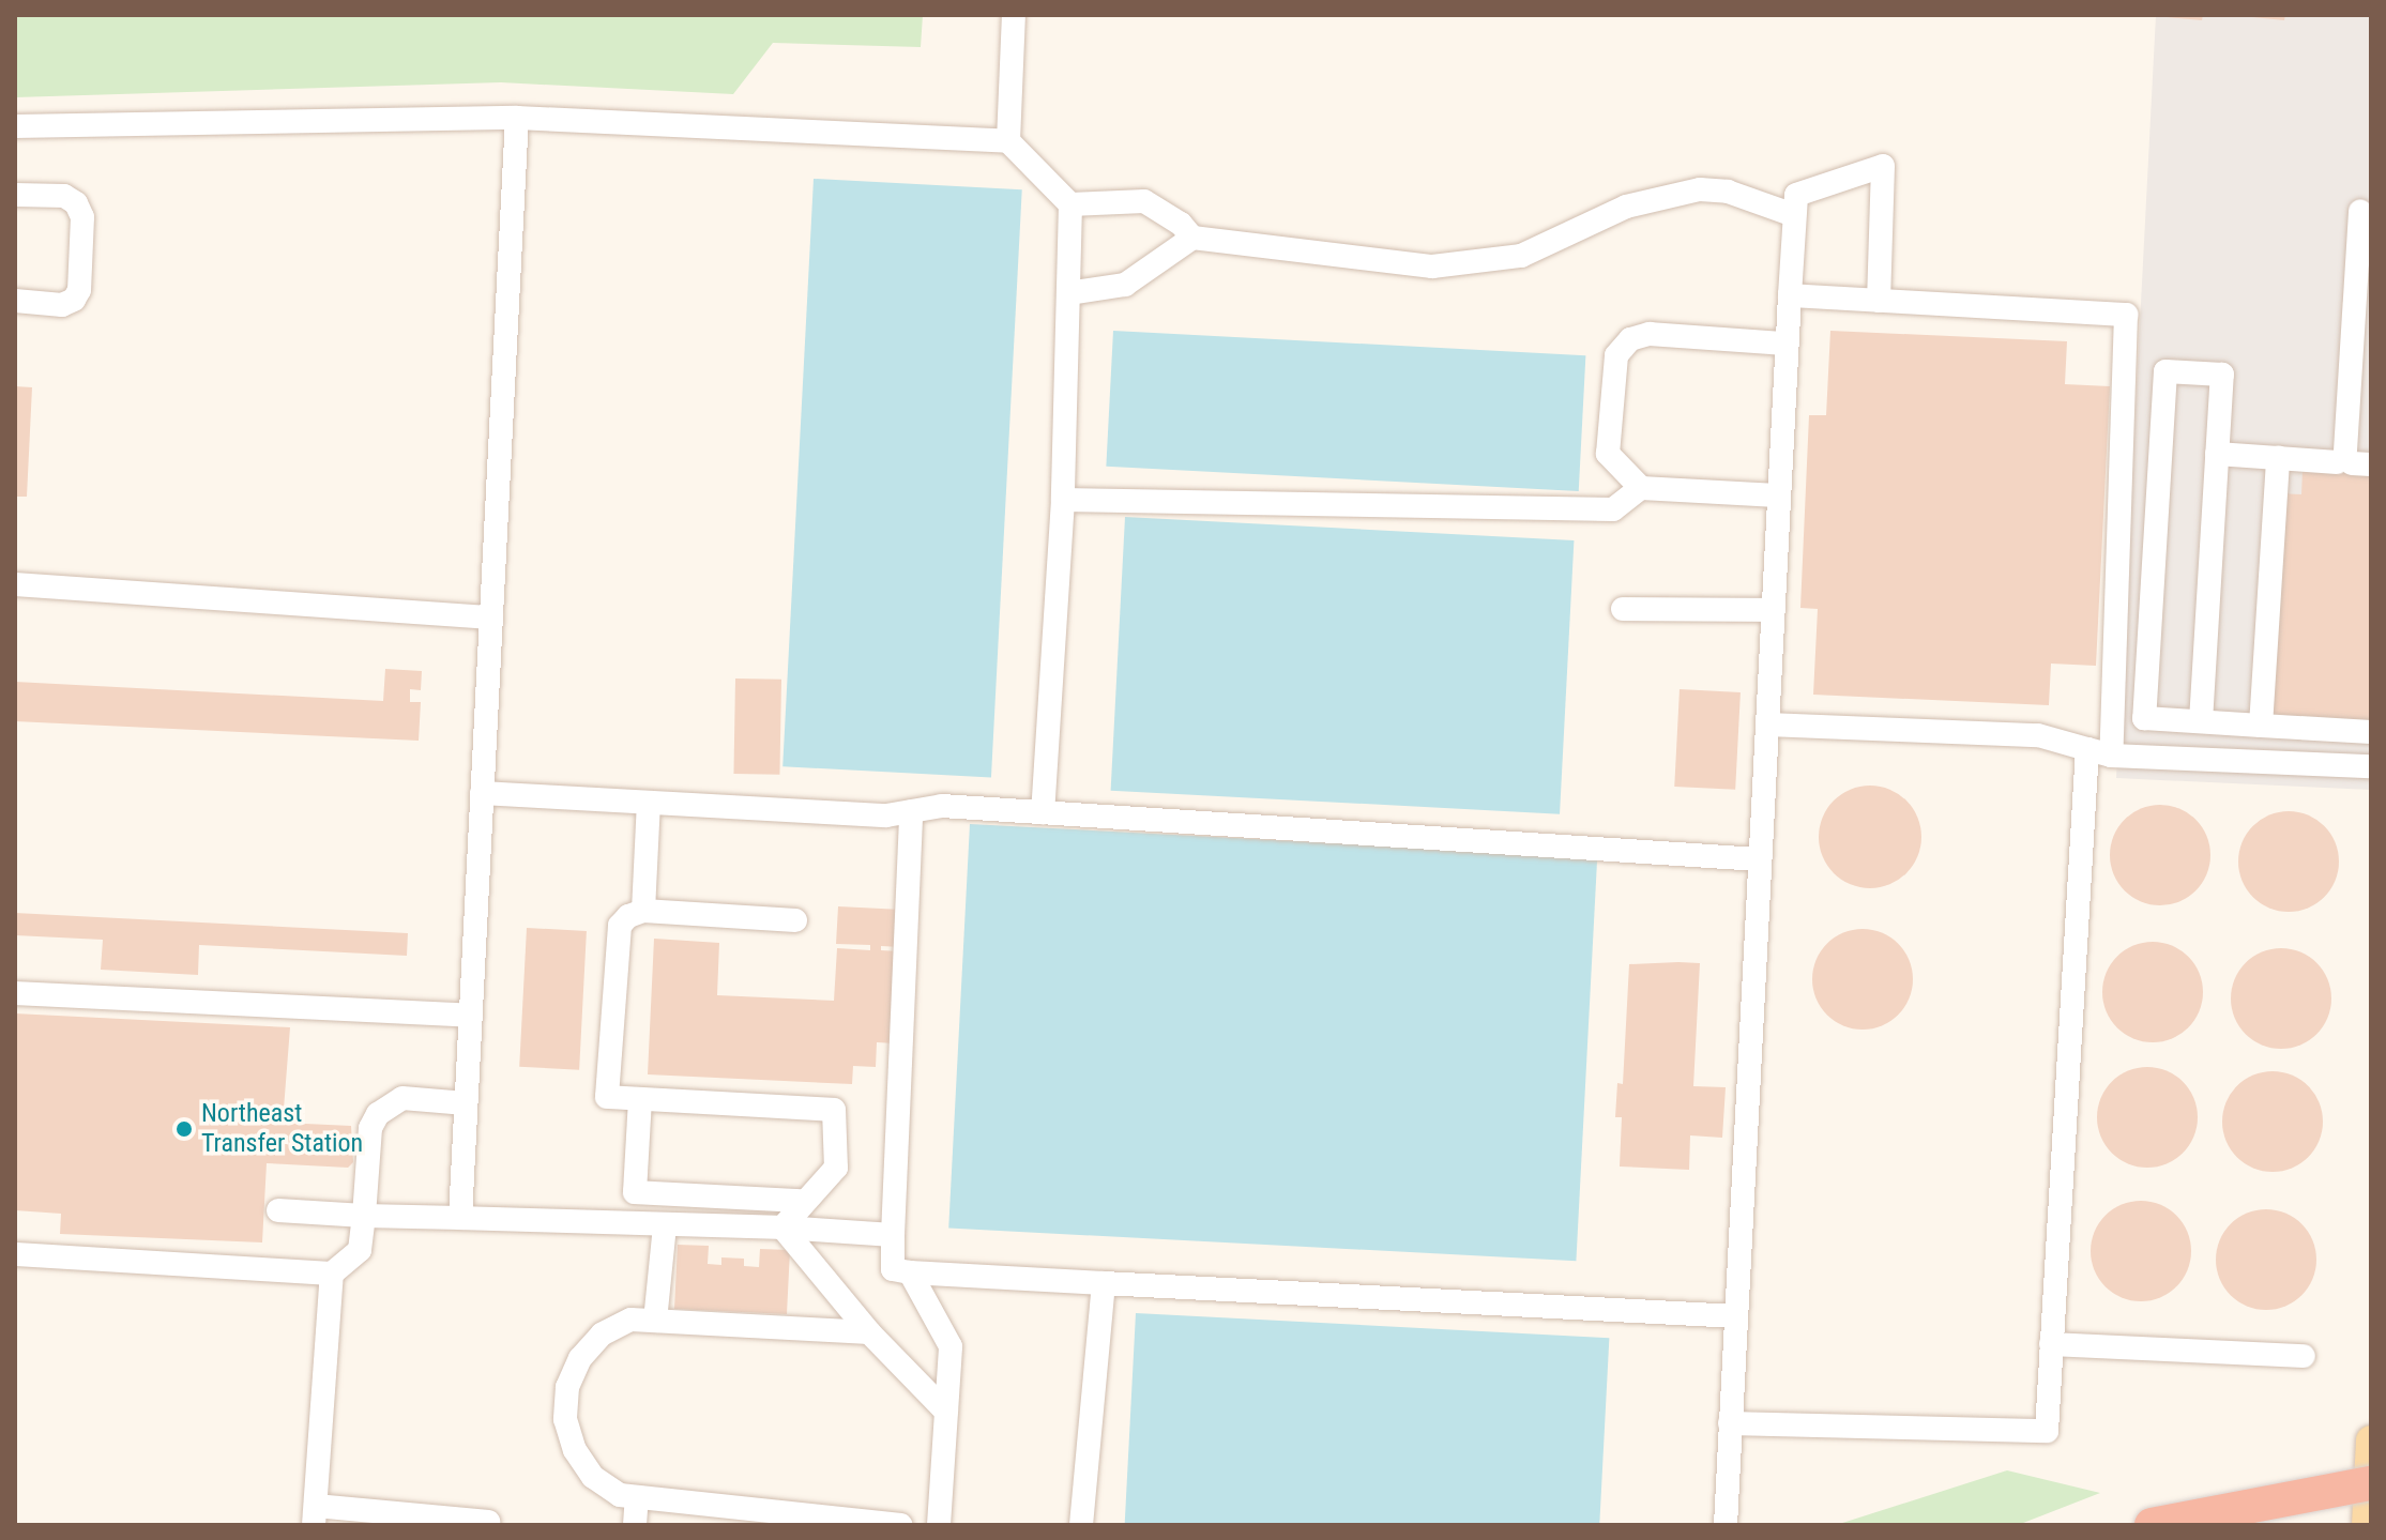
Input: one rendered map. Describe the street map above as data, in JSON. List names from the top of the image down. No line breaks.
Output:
{"places":["Northeast Transfer Station"]}
